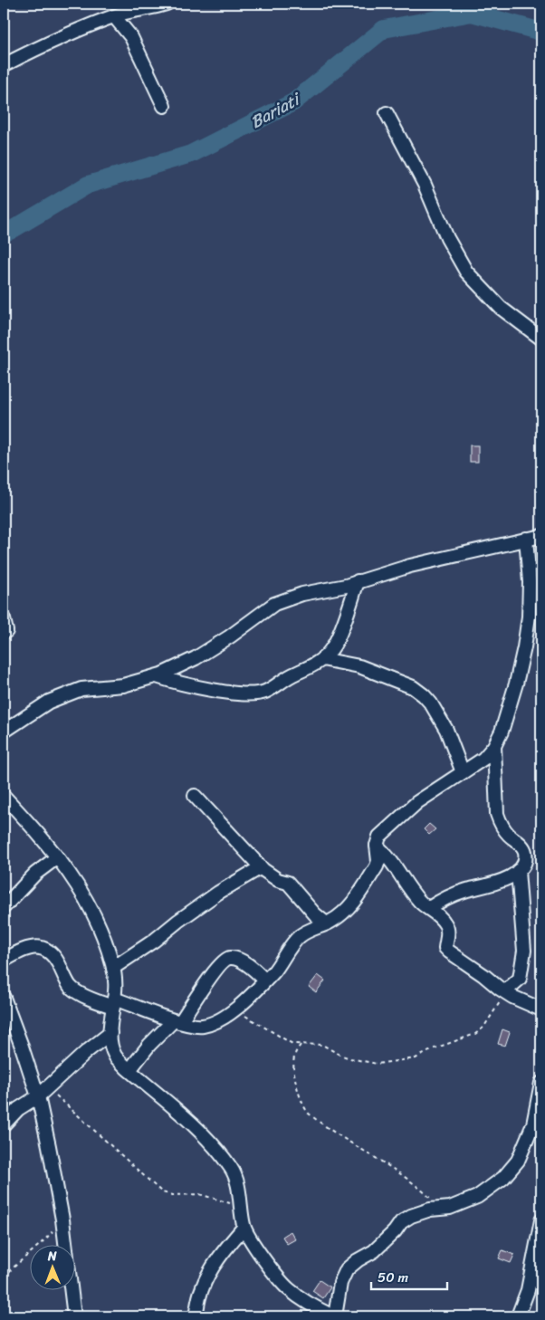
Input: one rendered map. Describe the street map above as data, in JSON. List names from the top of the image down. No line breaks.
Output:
{"water":["Bariati"],"scale_bar":"50 m","north":"top"}
